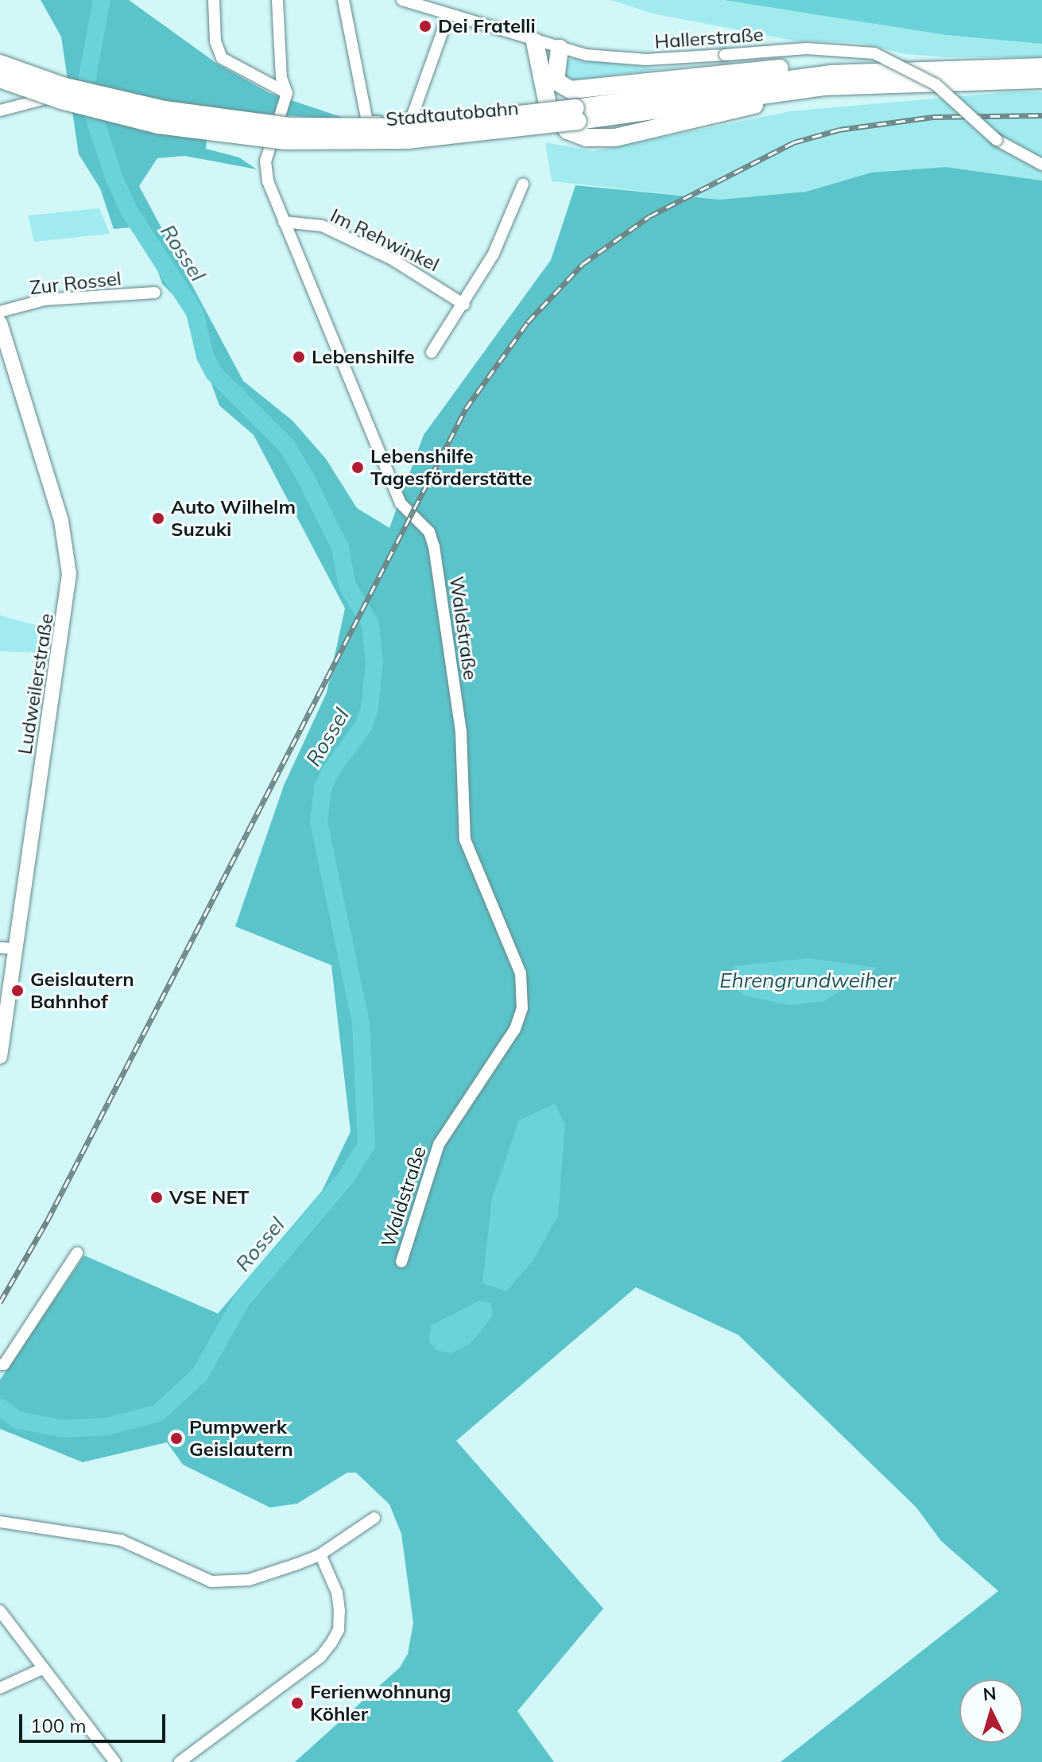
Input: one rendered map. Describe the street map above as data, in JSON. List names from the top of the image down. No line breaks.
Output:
{"streets":{"highway":["Stadtautobahn"],"main road":["Ludweilerstraße"],"street":["Hallerstraße","Im Rehwinkel","Zur Rossel","Waldstraße"]},"crossings":[["Im Rehwinkel","Waldstraße"]],"water":["Rossel","Ehrengrundweiher"],"places":["Dei Fratelli","Lebenshilfe","Lebenshilfe Tagesförderstätte","Auto Wilhelm Suzuki","Geislautern Bahnhof","VSE NET","Pumpwerk Geislautern","Ferienwohnung Köhler"],"scale_bar":"100 m","north":"top"}
